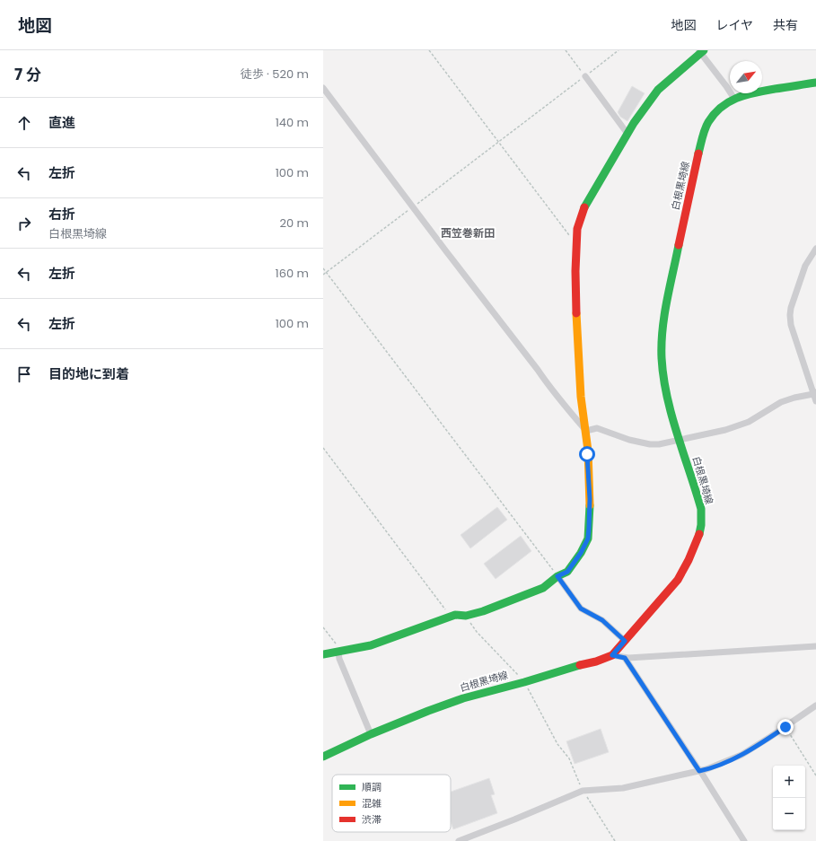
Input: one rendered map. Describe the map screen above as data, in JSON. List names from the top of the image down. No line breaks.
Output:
{"streets":{"main road":["白根黒埼線"]},"districts":["西笠巻新田"],"legend":["順調","混雑","渋滞"],"north":"top right","page":{"header":"地図","nav":["地図","レイヤ","共有"],"heading":["7 分","徒歩 · 520 m"],"list":[["直進","140 m"],["左折","100 m"],["右折","白根黒埼線","20 m"],["左折","160 m"],["左折","100 m"],"目的地に到着"],"map_buttons":["+","−"]}}
